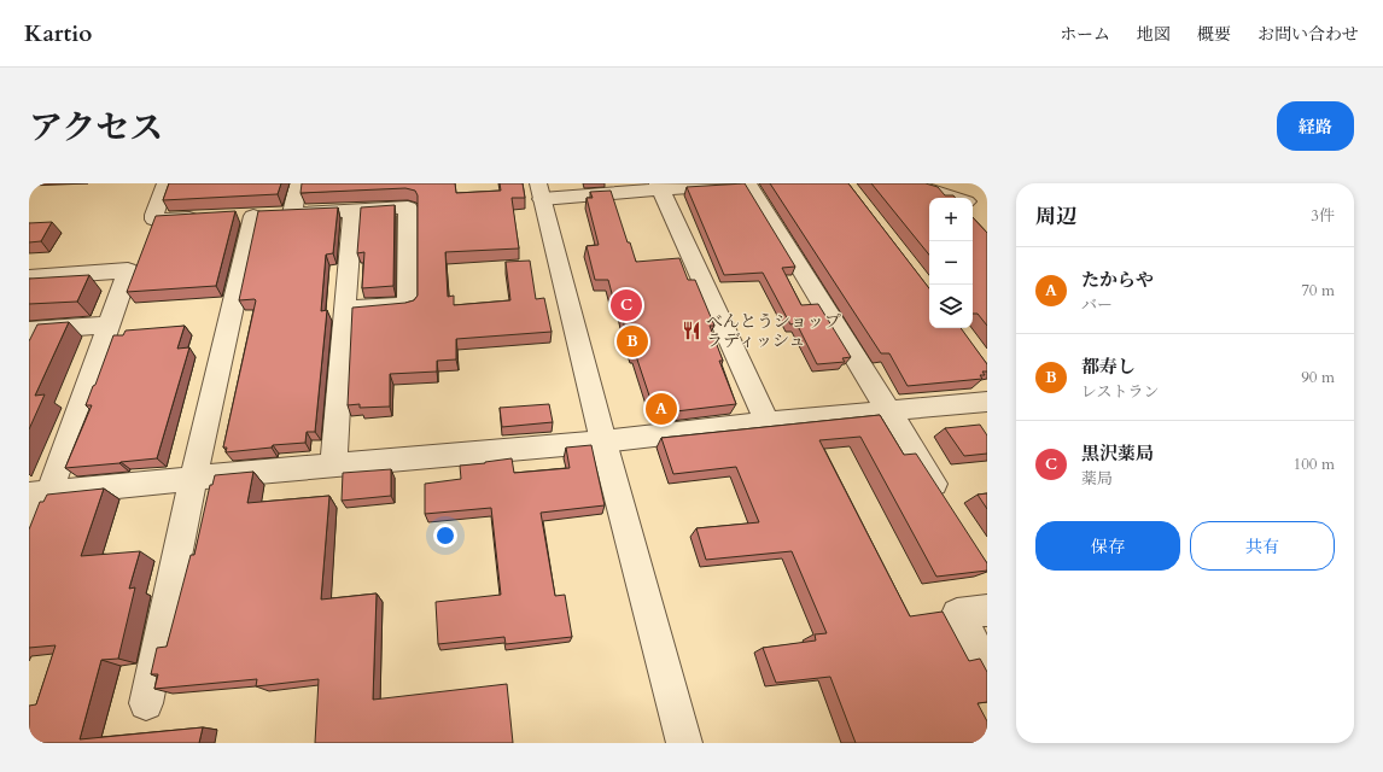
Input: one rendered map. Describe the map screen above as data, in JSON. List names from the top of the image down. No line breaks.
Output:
{"places":{"restaurant":["べんとうショップ ラディッシュ"]},"page":{"header":"Kartio","nav":["ホーム","地図","概要","お問い合わせ"],"title":"アクセス","buttons":["経路",["保存","共有"]],"heading":["周辺","3件"],"map_buttons":["+","−"],"list":[{"mark":"A","name":"たからや","note":"バー","value":"70 m"},{"mark":"B","name":"都寿し","note":"レストラン","value":"90 m"},{"mark":"C","name":"黒沢薬局","note":"薬局","value":"100 m"}],"pins":["C","B","A"]}}
